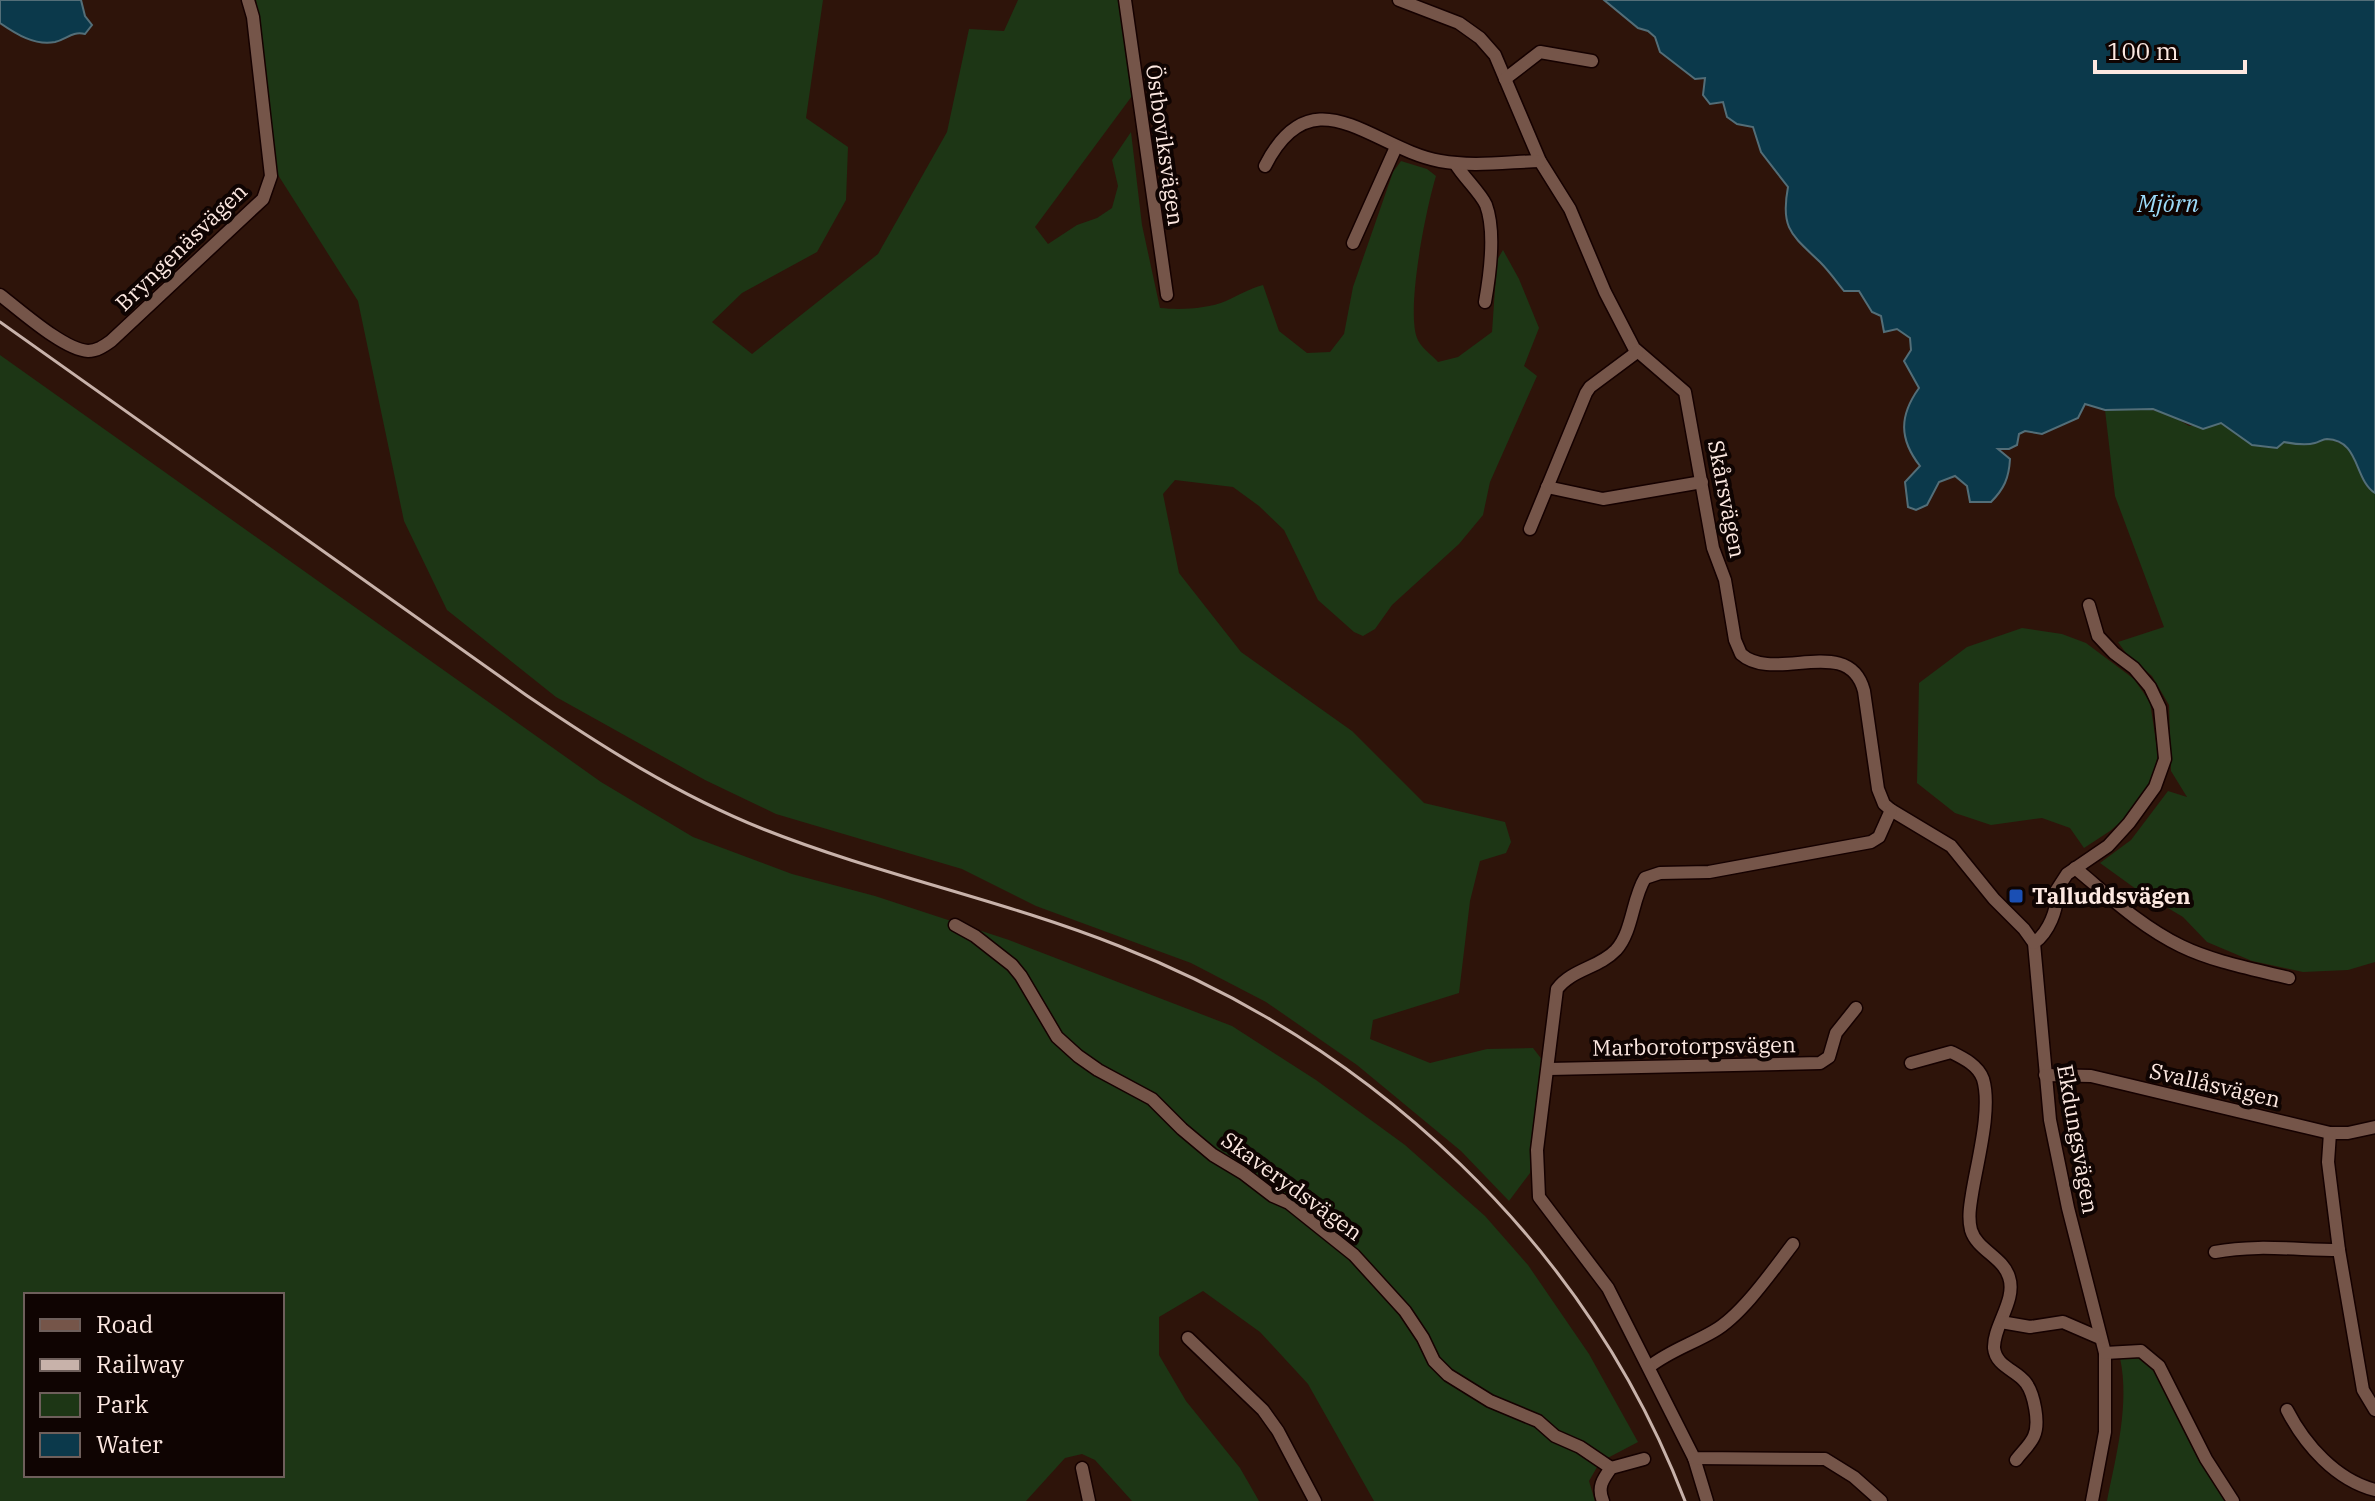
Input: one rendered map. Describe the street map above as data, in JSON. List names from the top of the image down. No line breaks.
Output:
{"streets":{"street":["Östboviksvägen","Bryngenäsvägen","Skårsvägen","Marborotorpsvägen","Svallåsvägen","Ekdungsvägen","Skaverydsvägen"]},"crossings":[["Svallåsvägen","Ekdungsvägen"]],"water":["Mjörn"],"places":{"transit":["Talluddsvägen"]},"legend":["Road","Railway","Park","Water"],"scale_bar":"100 m"}
